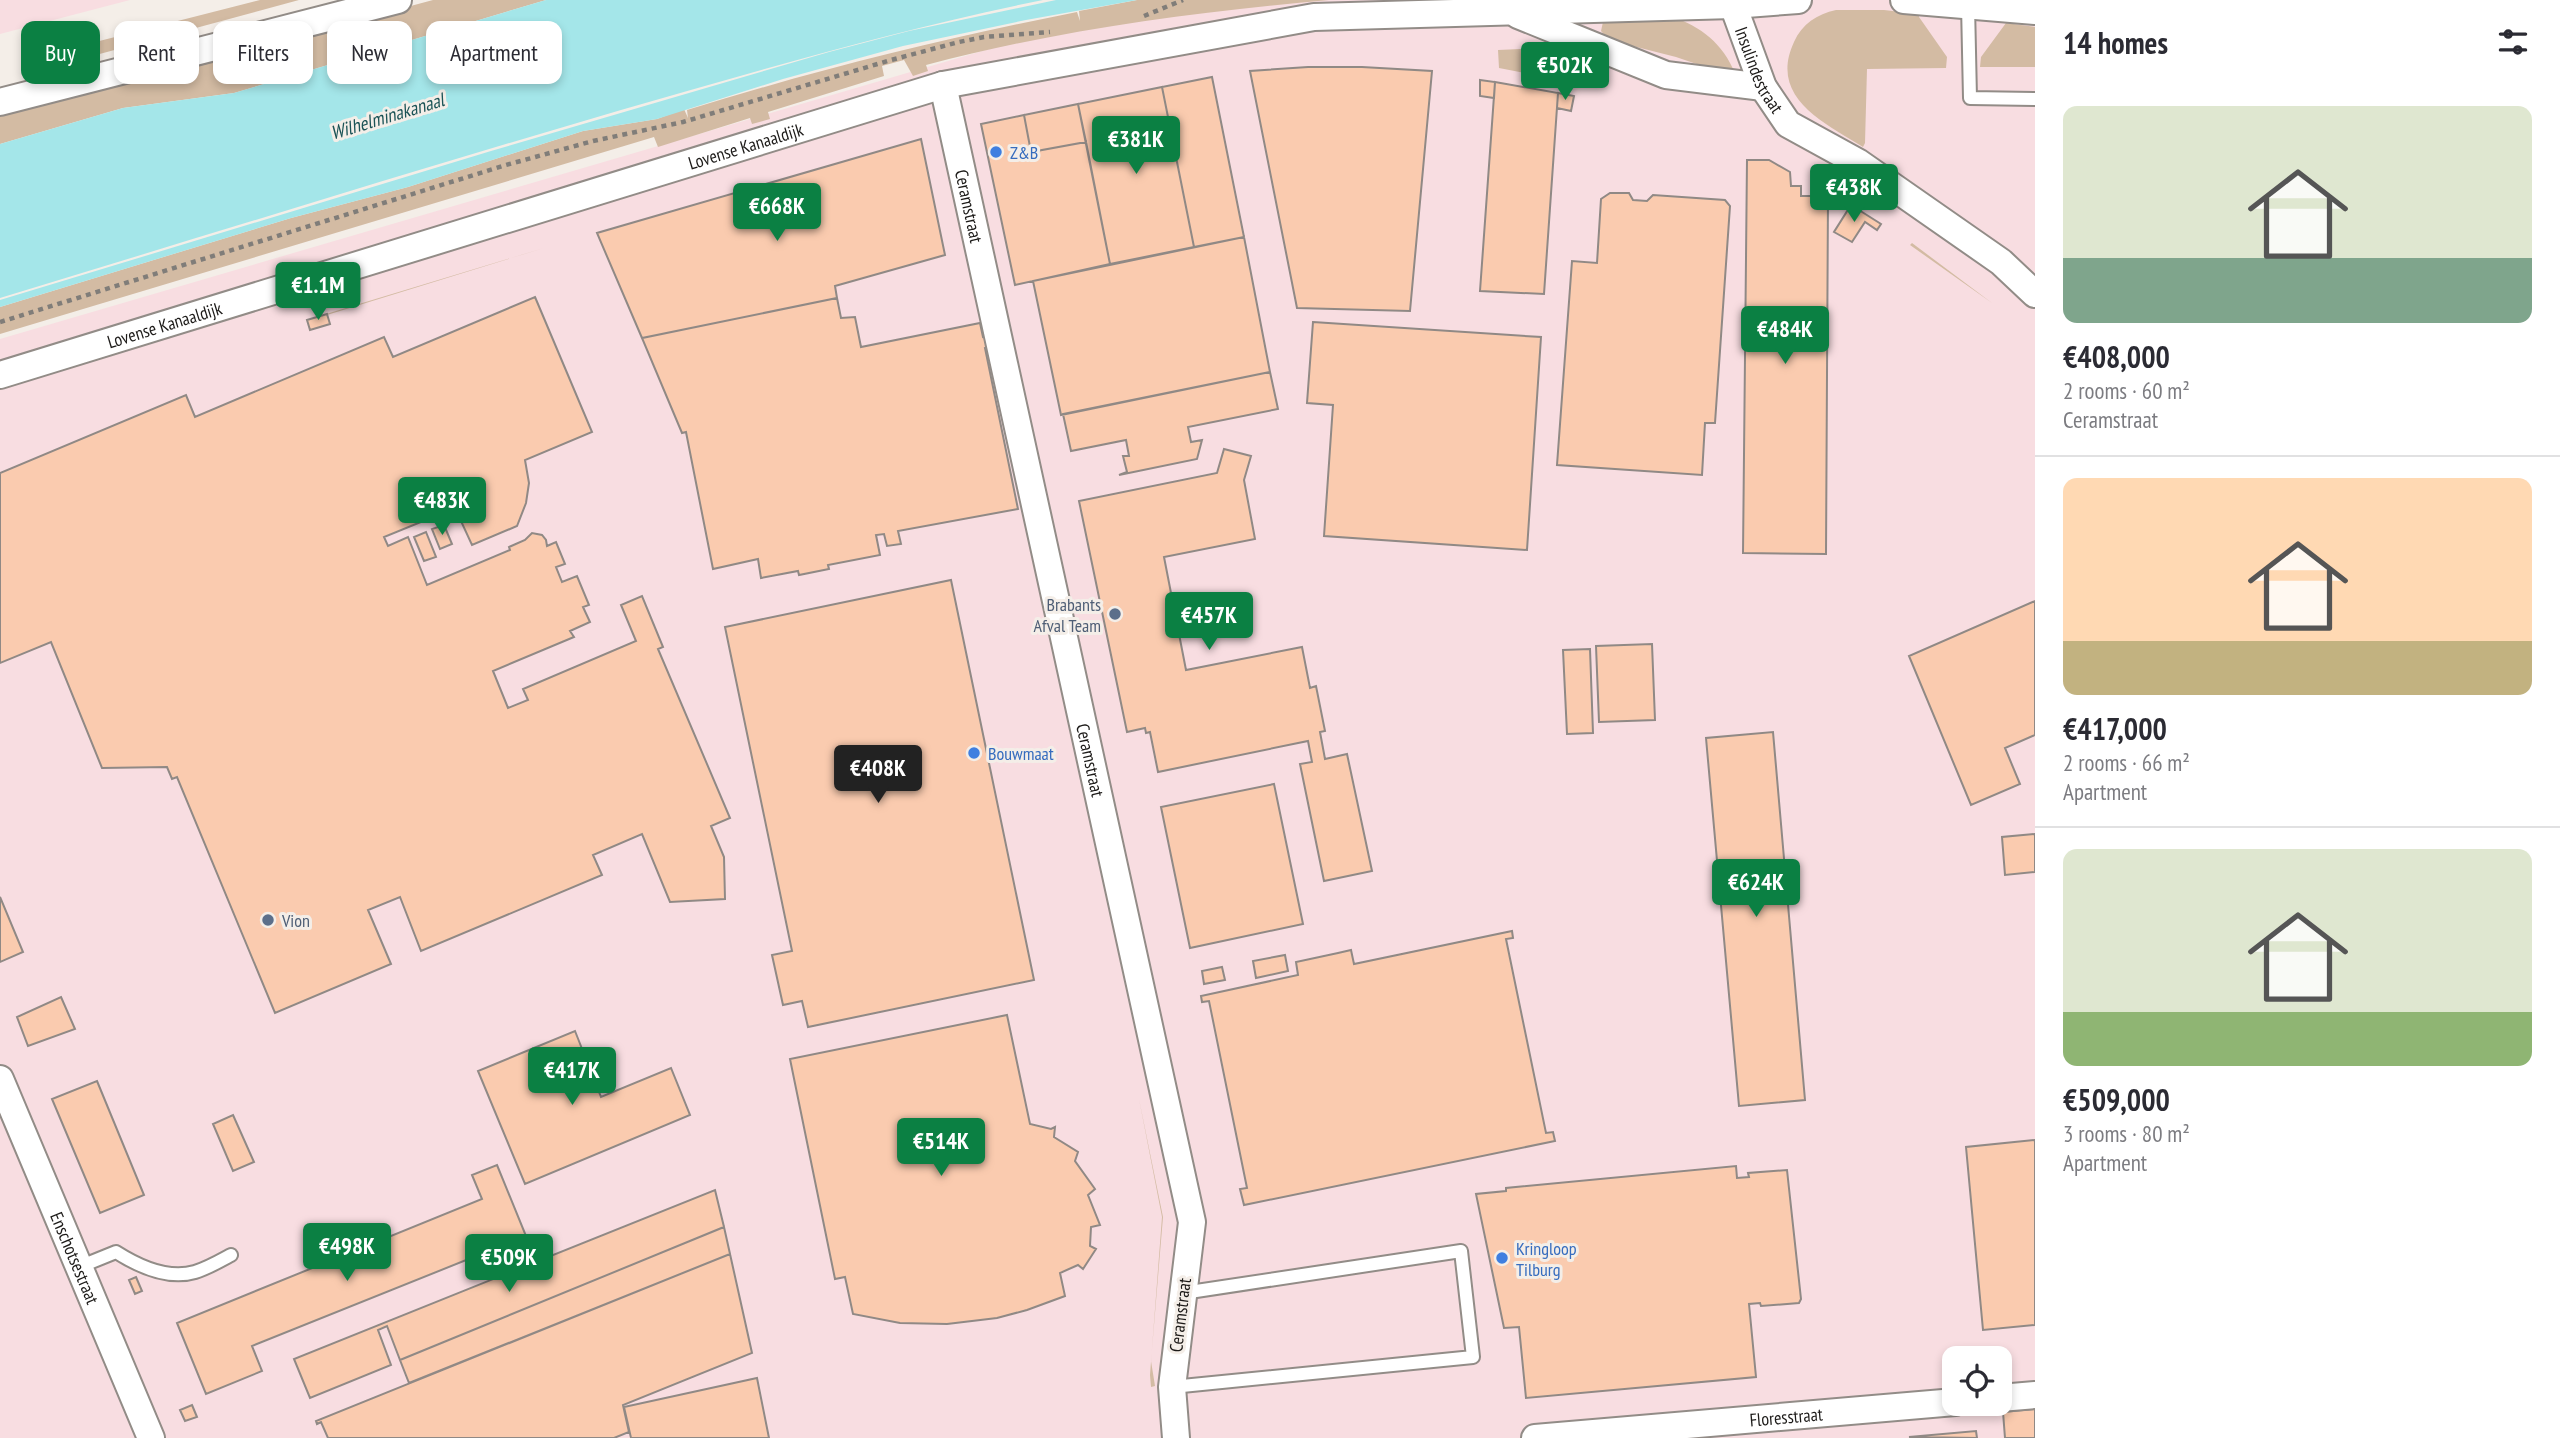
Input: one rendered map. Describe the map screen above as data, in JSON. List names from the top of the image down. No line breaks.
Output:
{"streets":{"street":["Insulindestraat","Lovense Kanaaldijk","Ceramstraat","Enschotsestraat","Floresstraat"]},"crossings":[["Insulindestraat","Lovense Kanaaldijk"],["Lovense Kanaaldijk","Ceramstraat"]],"water":["Wilhelminakanaal"],"places":["Z&B","Brabants Afval Team","Bouwmaat","Vion","Kringloop Tilburg"],"page":{"heading":"14 homes","chip":["Buy","Rent","Filters","New","Apartment"],"price":["€502K","€381K","€438K","€668K","€1.1M","€484K","€483K","€457K","€408K","€624K","€417K","€514K","€498K","€509K"],"list":[{"name":"€408,000","note":"2 rooms · 60 m² · Ceramstraat"},{"name":"€417,000","note":"2 rooms · 66 m² · Apartment"},{"name":"€509,000","note":"3 rooms · 80 m² · Apartment"}]}}
